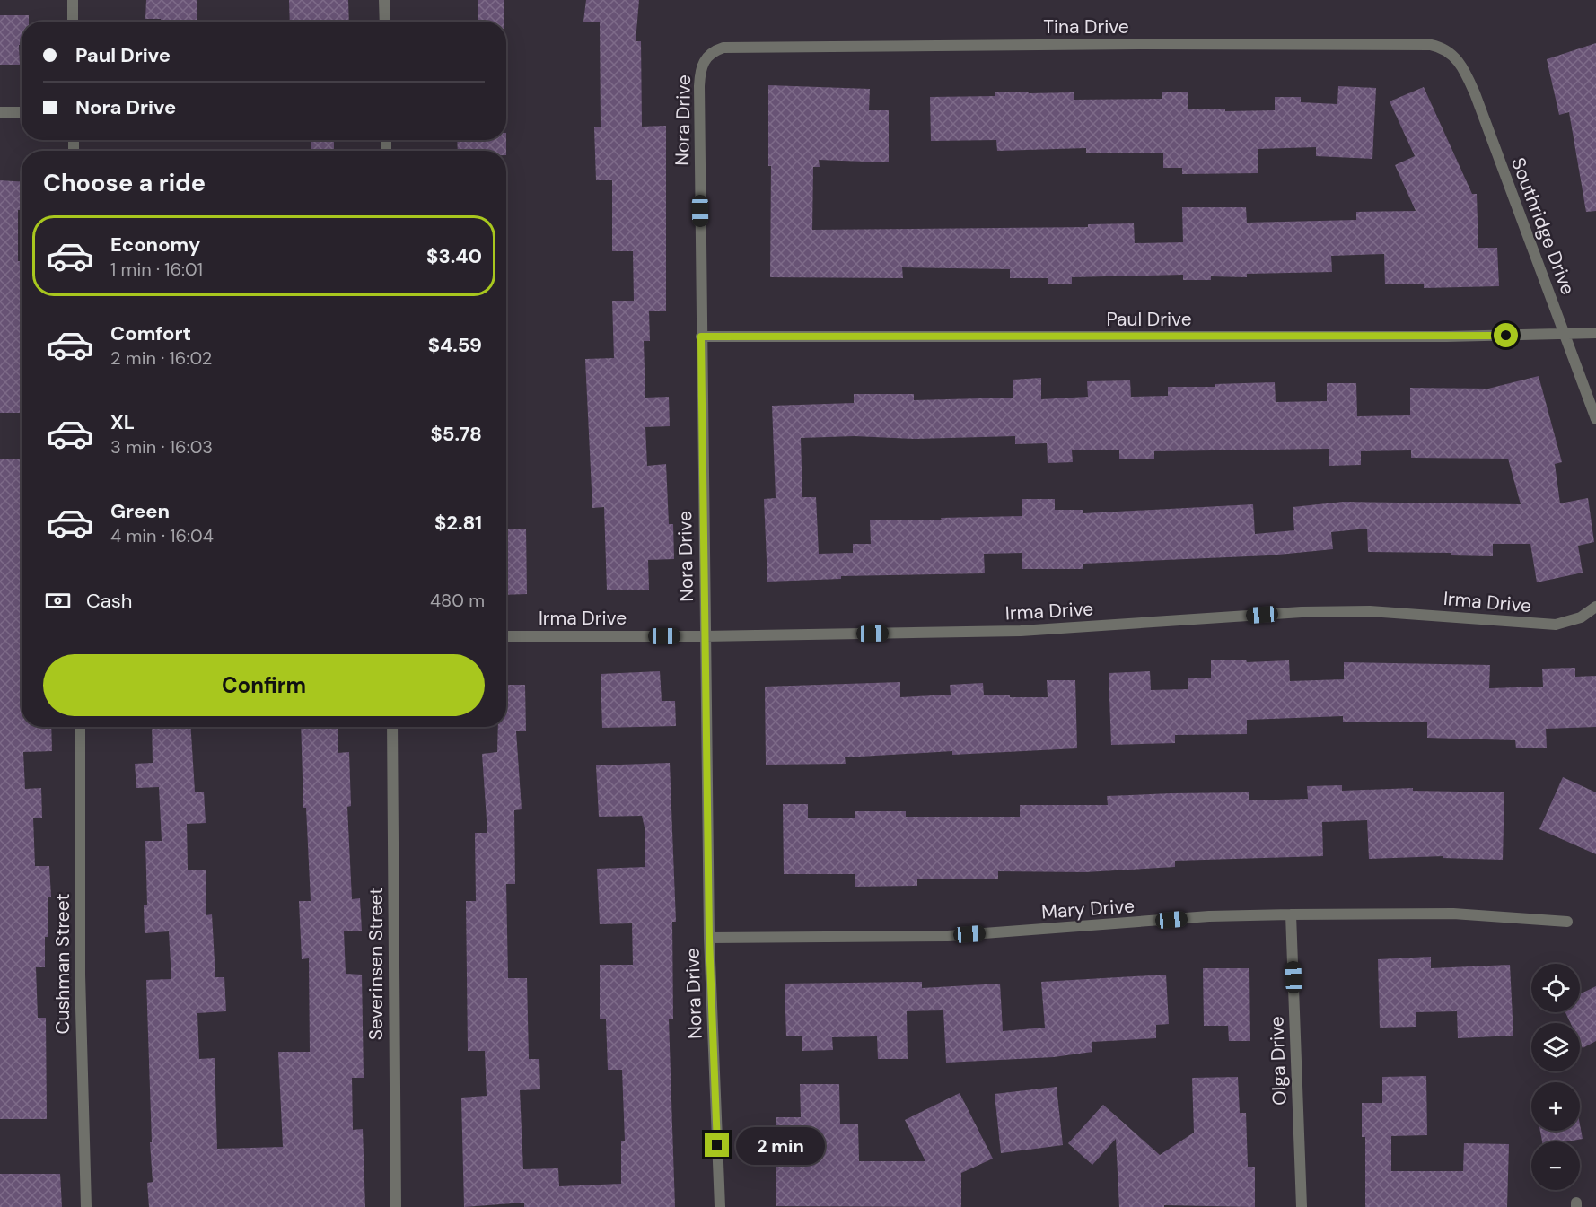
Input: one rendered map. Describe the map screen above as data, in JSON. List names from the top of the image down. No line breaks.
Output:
{"streets":{"street":["Tina Drive","Nora Drive","Southridge Drive","Paul Drive","Irma Drive","Mary Drive","Cushman Street","Severinsen Street","Olga Drive"]},"crossings":[["Tina Drive","Nora Drive"],["Tina Drive","Southridge Drive"],["Nora Drive","Paul Drive"],["Nora Drive","Irma Drive"],["Nora Drive","Mary Drive"],["Southridge Drive","Paul Drive"],["Mary Drive","Olga Drive"]],"page":{"banner":["Paul Drive","Nora Drive"],"heading":"Choose a ride","list":[{"name":"Economy","note":"1 min · 16:01","value":"$3.40"},{"name":"Comfort","note":"2 min · 16:02","value":"$4.59"},{"name":"XL","note":"3 min · 16:03","value":"$5.78"},{"name":"Green","note":"4 min · 16:04","value":"$2.81"}],"pay":["Cash","480 m"],"buttons":"Confirm","map_buttons":["+","−"],"bubble":"2 min"}}
